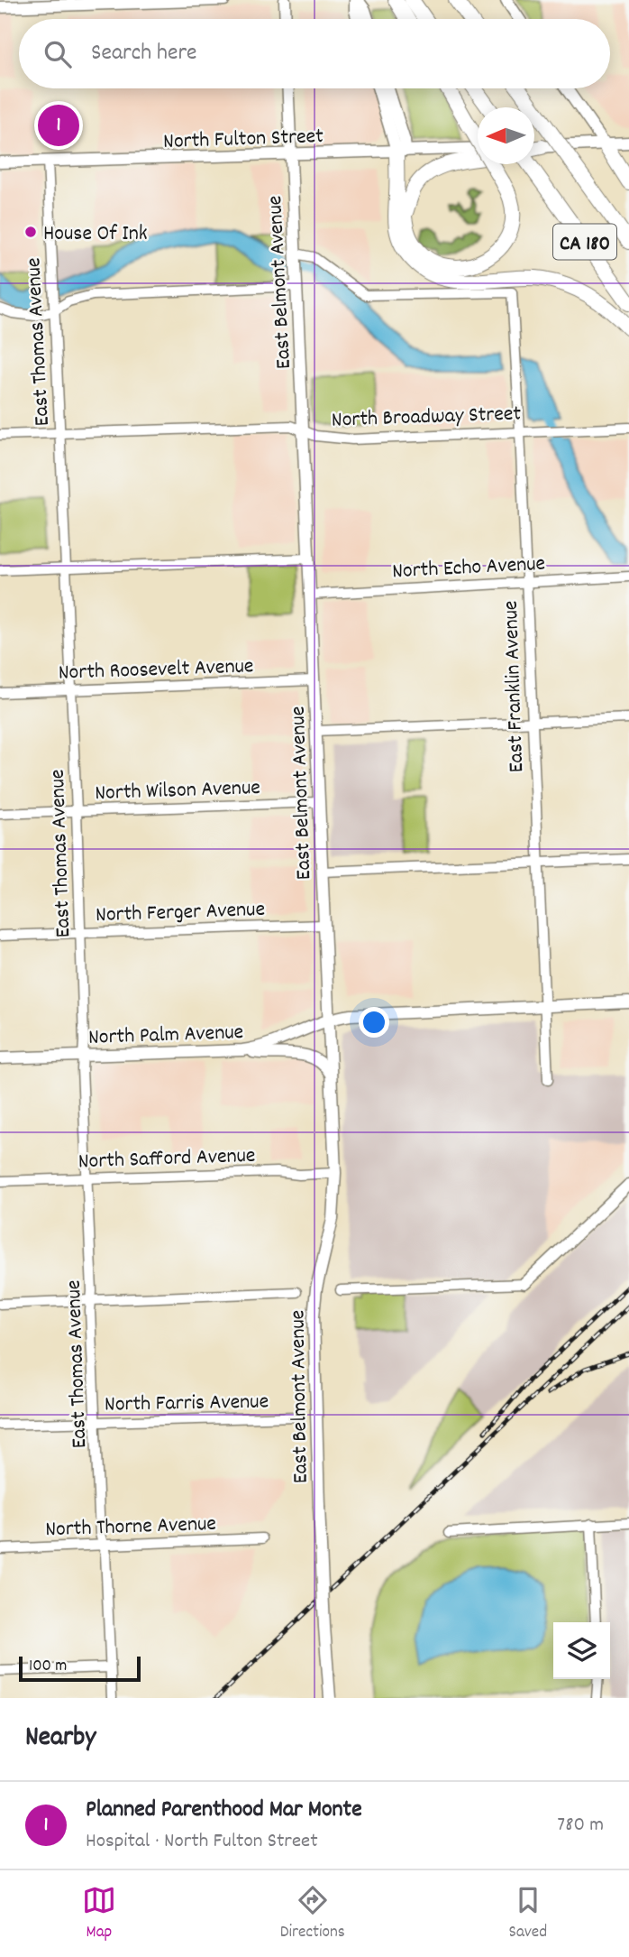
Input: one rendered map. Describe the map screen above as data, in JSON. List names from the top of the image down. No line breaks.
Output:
{"streets":{"highway":["CA 180"],"main road":["North Fulton Street","East Belmont Avenue","North Palm Avenue"],"street":["East Thomas Avenue","North Broadway Street","North Echo Avenue","North Roosevelt Avenue","East Franklin Avenue","North Wilson Avenue","North Ferger Avenue","North Safford Avenue","North Farris Avenue","North Thorne Avenue"]},"crossings":[["North Fulton Street","East Belmont Avenue"],["North Fulton Street","East Thomas Avenue"],["East Belmont Avenue","North Broadway Street"],["East Belmont Avenue","North Echo Avenue"],["East Belmont Avenue","North Roosevelt Avenue"],["East Belmont Avenue","East Franklin Avenue"],["East Belmont Avenue","North Wilson Avenue"],["East Belmont Avenue","North Ferger Avenue"],["East Belmont Avenue","North Palm Avenue"],["East Belmont Avenue","North Safford Avenue"],["East Thomas Avenue","North Broadway Street"],["East Thomas Avenue","North Roosevelt Avenue"],["East Thomas Avenue","North Wilson Avenue"],["East Thomas Avenue","North Ferger Avenue"],["East Thomas Avenue","North Palm Avenue"],["East Thomas Avenue","North Safford Avenue"],["East Thomas Avenue","North Farris Avenue"],["East Thomas Avenue","North Thorne Avenue"],["North Broadway Street","East Franklin Avenue"],["North Echo Avenue","East Franklin Avenue"],["East Franklin Avenue","North Palm Avenue"]],"places":["House Of Ink"],"scale_bar":"100 m","north":"left","page":{"search":"Search here","pins":"1","scale":"100 m","heading":"Nearby","list":[{"mark":"1","name":"Planned Parenthood Mar Monte","note":"Hospital · North Fulton Street","value":"780 m"}],"nav":["Map","Directions","Saved"]}}
